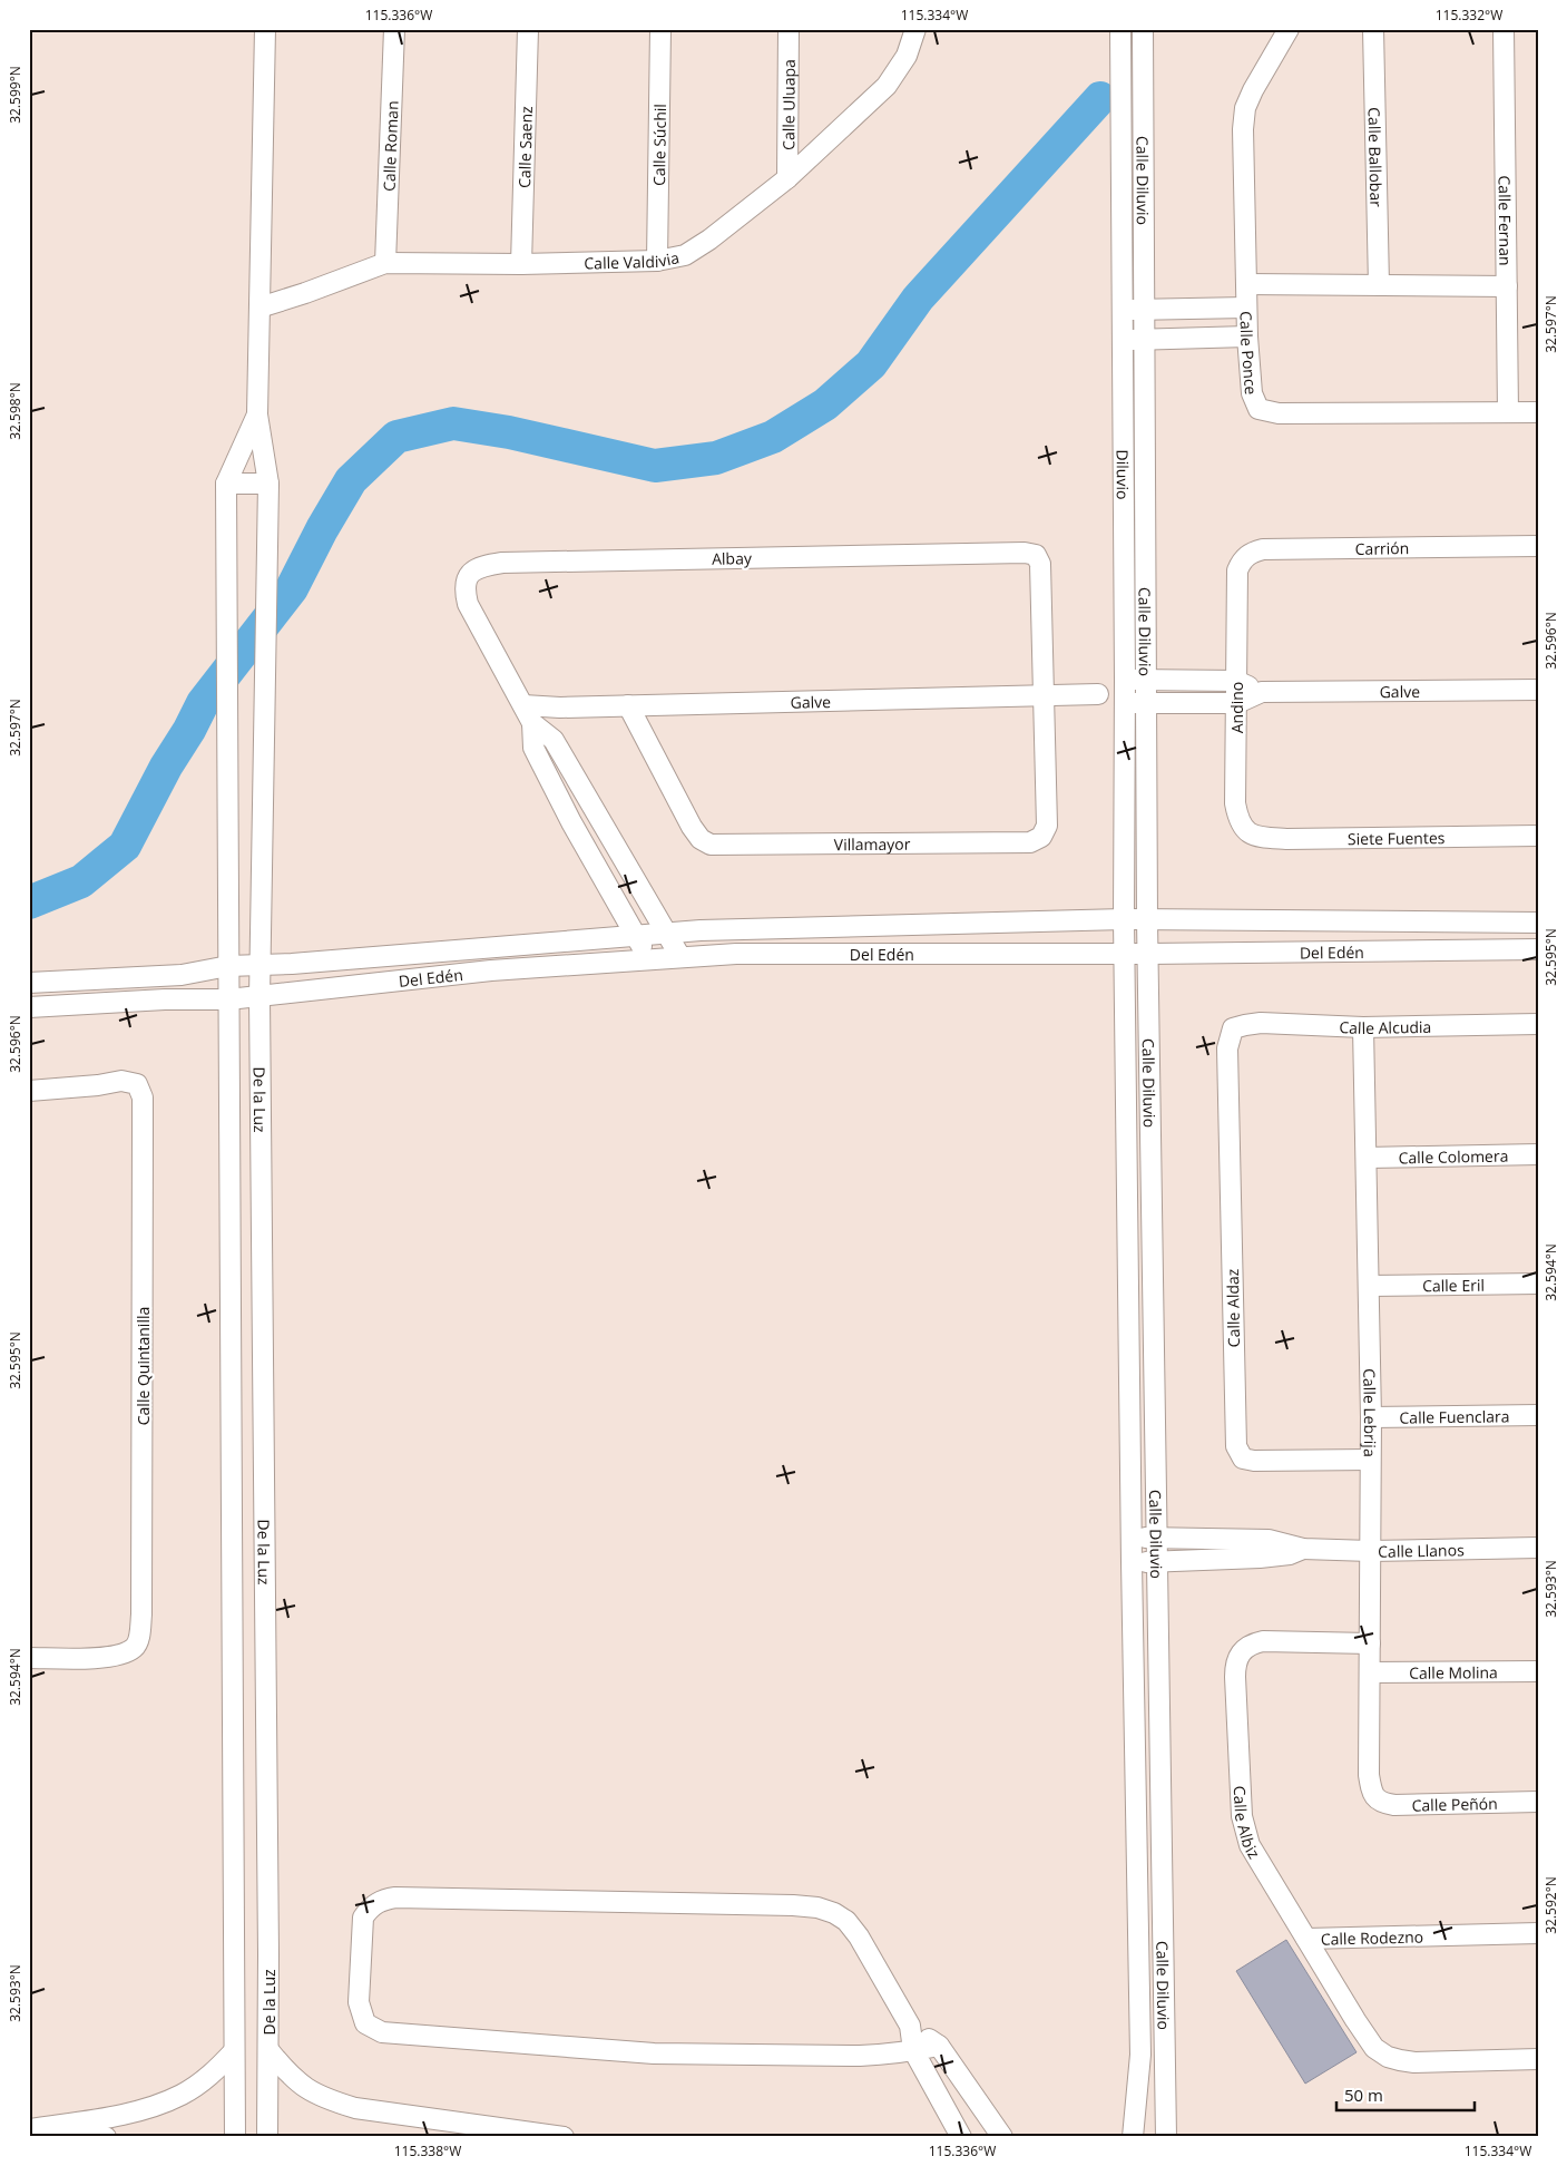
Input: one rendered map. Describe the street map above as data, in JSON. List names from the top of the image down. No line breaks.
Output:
{"streets":{"street":["Calle Uluapa","Calle Súchil","Calle Roman","Calle Saenz","Calle Ballobar","Calle Diluvio","Calle Fernan","Calle Valdivia","Calle Ponce","Diluvio","Carrión","Albay","Galve","Andino","Siete Fuentes","Villamayor","Del Edén","Calle Alcudia","De la Luz","Calle Colomera","Calle Eril","Calle Aldaz","Calle Quintanilla","Calle Lebrija","Calle Fuenclara","Calle Llanos","Calle Molina","Calle Peñón","Calle Albiz","Calle Rodezno"]},"crossings":[["Calle Uluapa","Calle Valdivia"],["Calle Súchil","Calle Valdivia"],["Calle Roman","Calle Valdivia"],["Calle Saenz","Calle Valdivia"],["Calle Diluvio","Del Edén"],["Calle Fernan","Calle Ponce"],["Diluvio","Del Edén"],["Carrión","Andino"],["Albay","Galve"],["Albay","Villamayor"],["Albay","Del Edén"],["Galve","Villamayor"],["Andino","Siete Fuentes"],["Del Edén","De la Luz"],["Calle Alcudia","Calle Aldaz"],["Calle Alcudia","Calle Lebrija"],["Calle Colomera","Calle Lebrija"],["Calle Eril","Calle Lebrija"],["Calle Aldaz","Calle Lebrija"],["Calle Lebrija","Calle Fuenclara"],["Calle Lebrija","Calle Llanos"],["Calle Lebrija","Calle Molina"],["Calle Lebrija","Calle Peñón"],["Calle Lebrija","Calle Albiz"],["Calle Albiz","Calle Rodezno"]],"scale_bar":"50 m","coordinates":["115.336°W","115.334°W","115.332°W","32.599°N","32.597°N","32.598°N","32.596°N","32.595°N","32.594°N","32.593°N","32.592°N","115.338°W"]}
